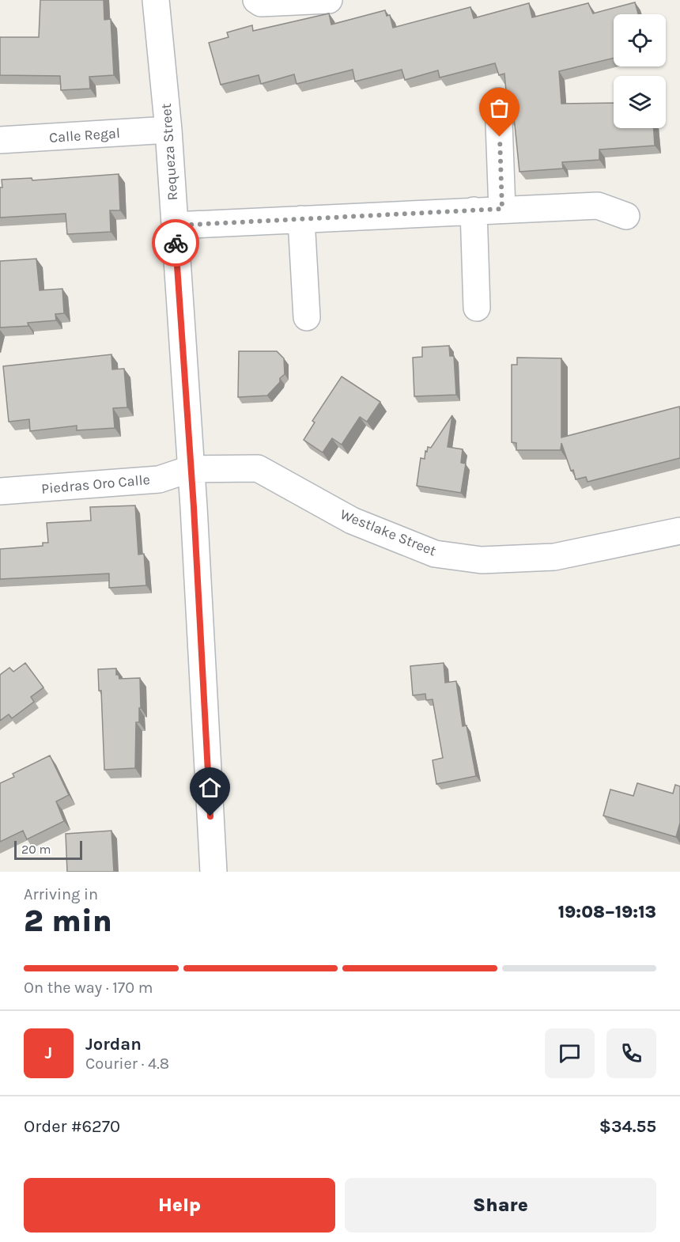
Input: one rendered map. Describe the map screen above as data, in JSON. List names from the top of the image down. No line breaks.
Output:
{"streets":{"street":["Calle Regal","Requeza Street","Piedras Oro Calle","Westlake Street"]},"crossings":[["Calle Regal","Requeza Street"],["Requeza Street","Piedras Oro Calle"],["Requeza Street","Westlake Street"],["Piedras Oro Calle","Westlake Street"]],"scale_bar":"20 m","page":{"scale":"20 m","heading":["2 min","Arriving in","19:08–19:13"],"panel":["Jordan","Courier · 4.8","Order #6270","$34.55"],"bar":"On the way · 170 m","round":"J","buttons":["Help","Share"]}}
